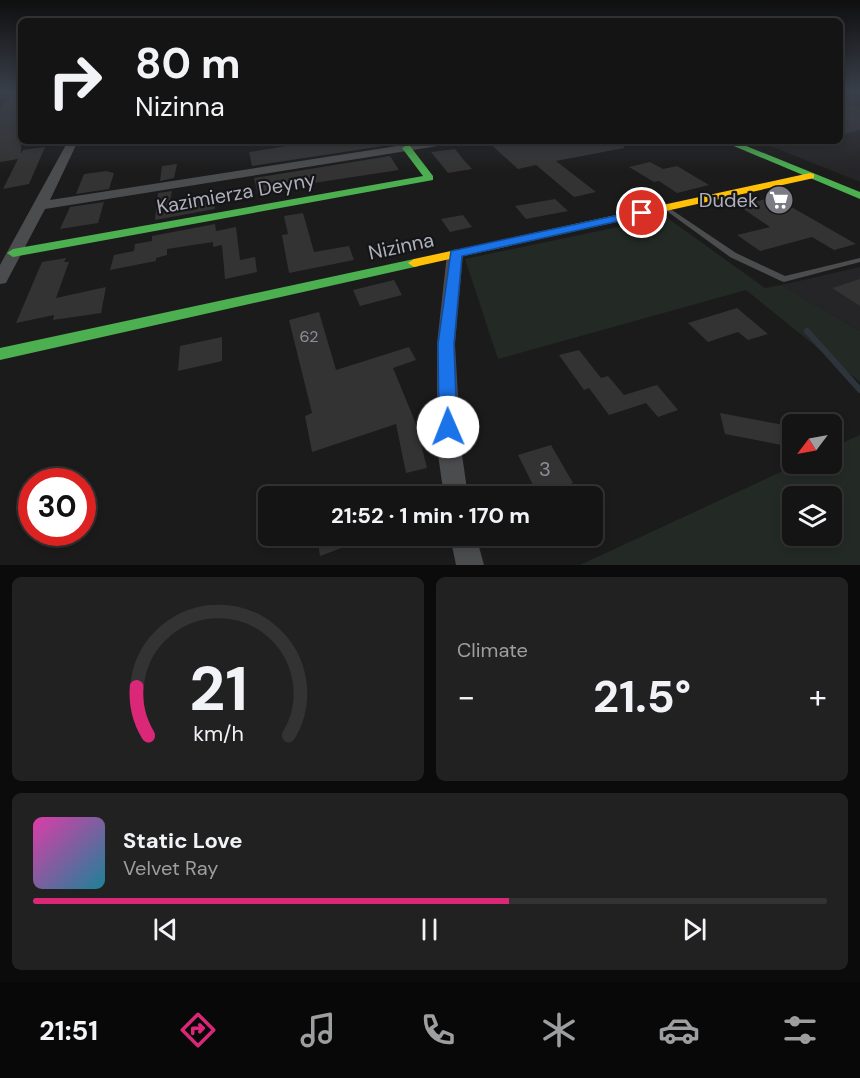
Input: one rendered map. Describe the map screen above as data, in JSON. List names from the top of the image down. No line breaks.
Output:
{"streets":{"street":["Kazimierza Deyny","Nizinna"]},"places":{"supermarket":["Dudek"]},"house_numbers":["62","3"],"north":"bottom left","page":{"turn":["80 m","Nizinna"],"limit":"30","trip":"21:52 · 1 min · 170 m","tile":"Climate","heat":["−","21.5°","+"],"song":["Static Love","Velvet Ray"],"tabs":"21:51","gauge":["21","km/h"]}}
